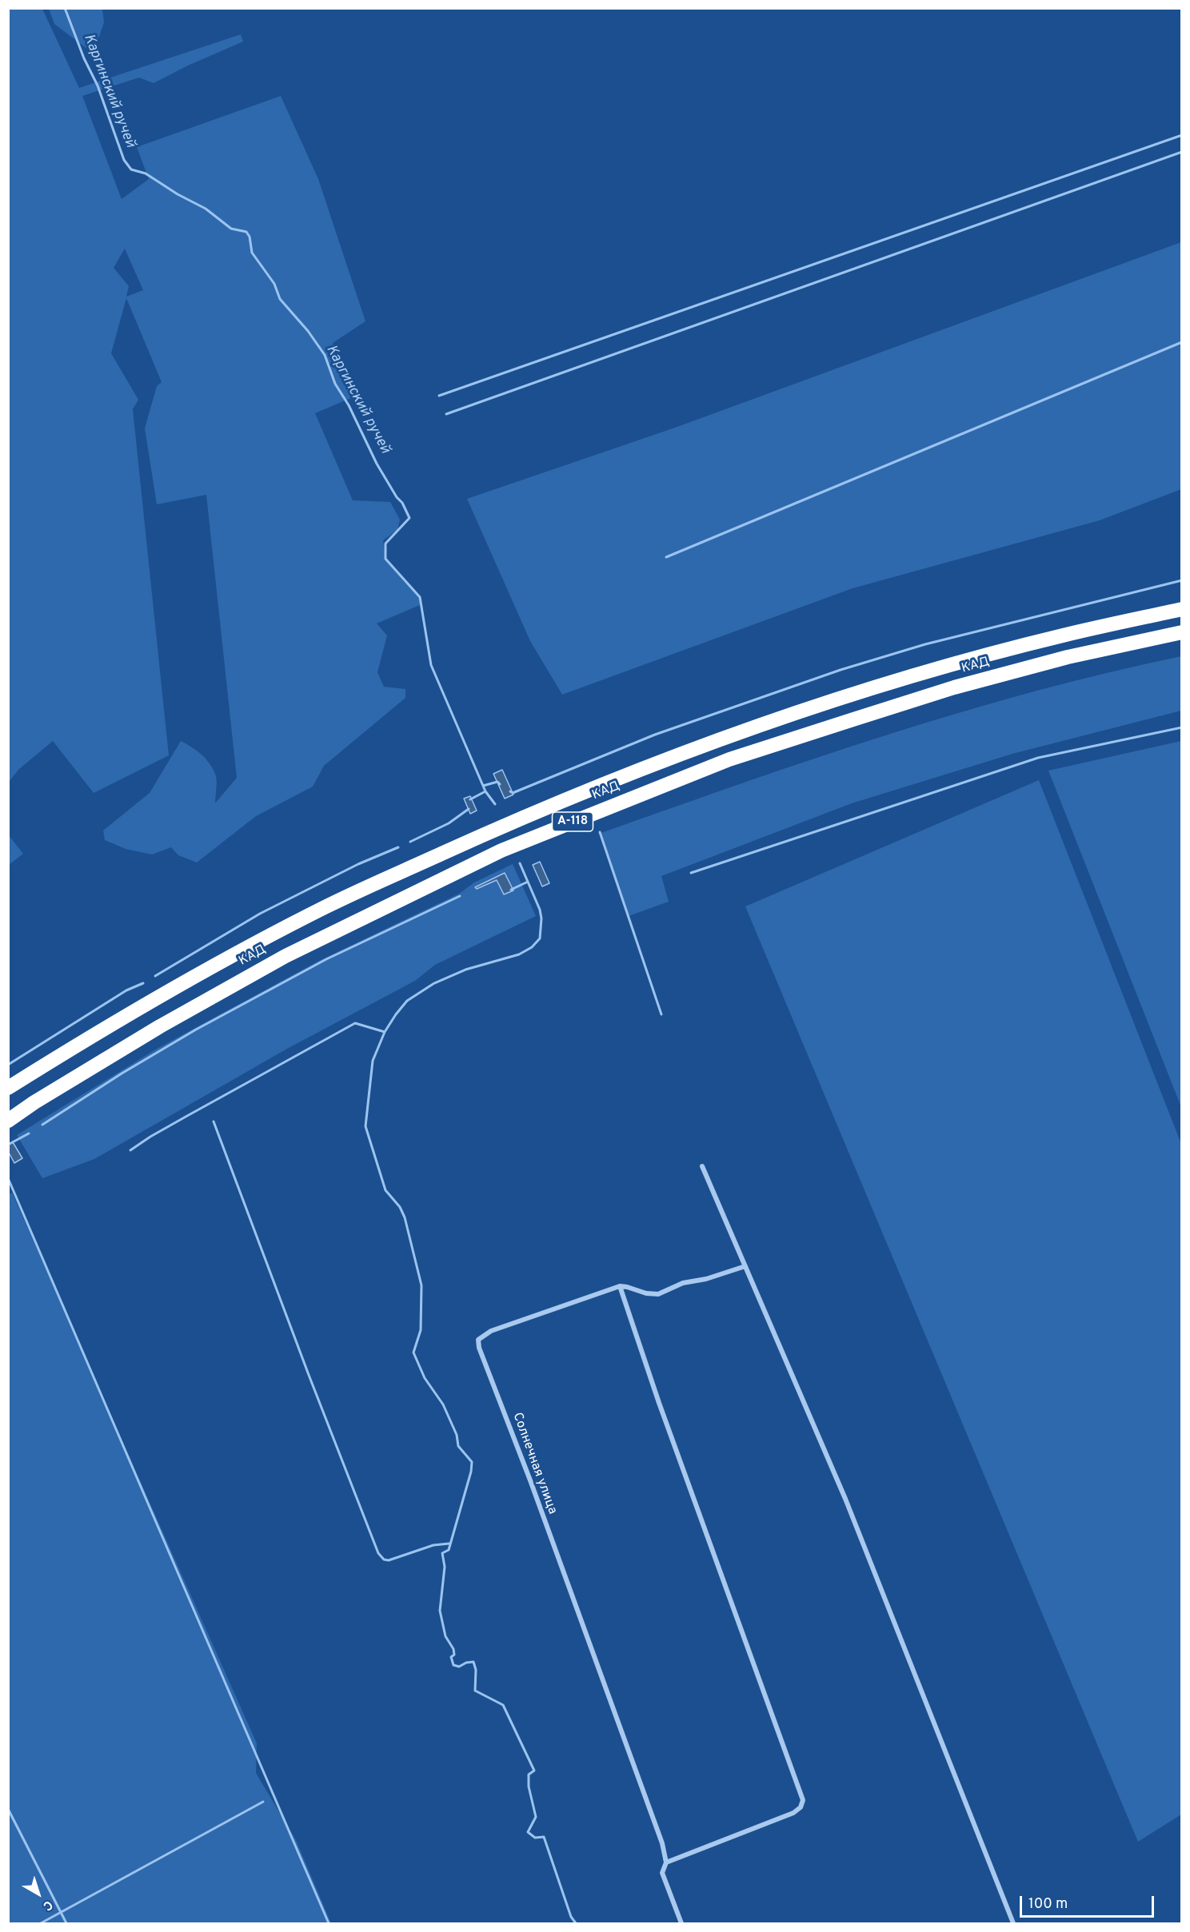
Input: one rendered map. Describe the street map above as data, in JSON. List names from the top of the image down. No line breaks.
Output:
{"streets":{"highway":["КАД","А-118"],"street":["Солнечная улица"]},"water":["Каргинский ручей"],"scale_bar":"100 m","north":"bottom right"}
